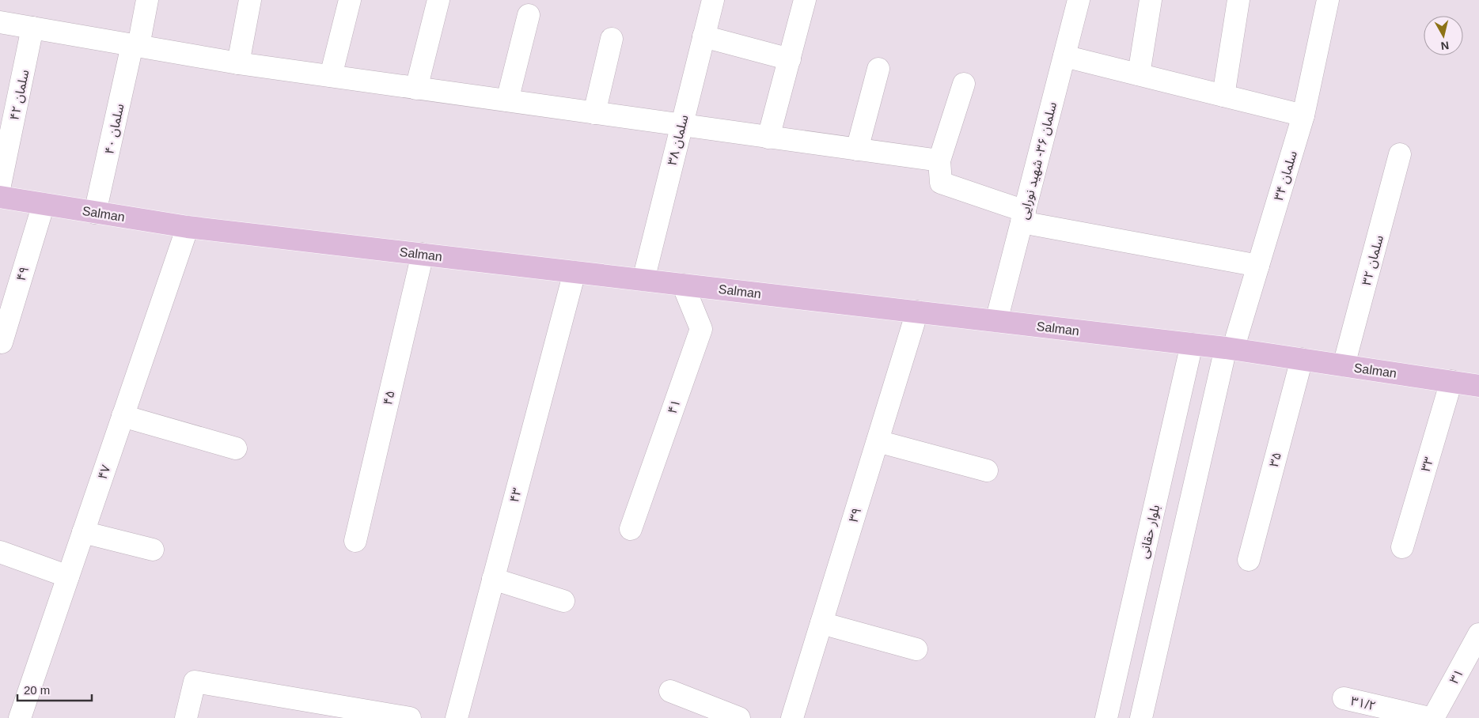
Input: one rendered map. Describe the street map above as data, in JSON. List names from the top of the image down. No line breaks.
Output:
{"streets":{"main road":["Salman"],"street":["سلمان ۴۲","سلمان ۴۰","سلمان ۳۸","سلمان ۳۶- شهید نورایی","سلمان ۳۴","سلمان ۳۲","۴۹","۴۵","۴۱","۳۵","۳۳","۴۷","۴۳","۳۹","بلوار حقانی","۳۱","۳۱/۲"]},"crossings":[["سلمان ۴۰","Salman"],["سلمان ۳۸","Salman"],["سلمان ۳۶- شهید نورایی","Salman"],["سلمان ۳۴","Salman"],["Salman","سلمان ۳۲"],["Salman","۴۹"],["Salman","۴۵"],["Salman","۴۱"],["Salman","۳۵"],["Salman","۳۳"],["Salman","۴۷"],["Salman","۴۳"],["Salman","۳۹"],["Salman","بلوار حقانی"]],"scale_bar":"20 m","north":"bottom"}
